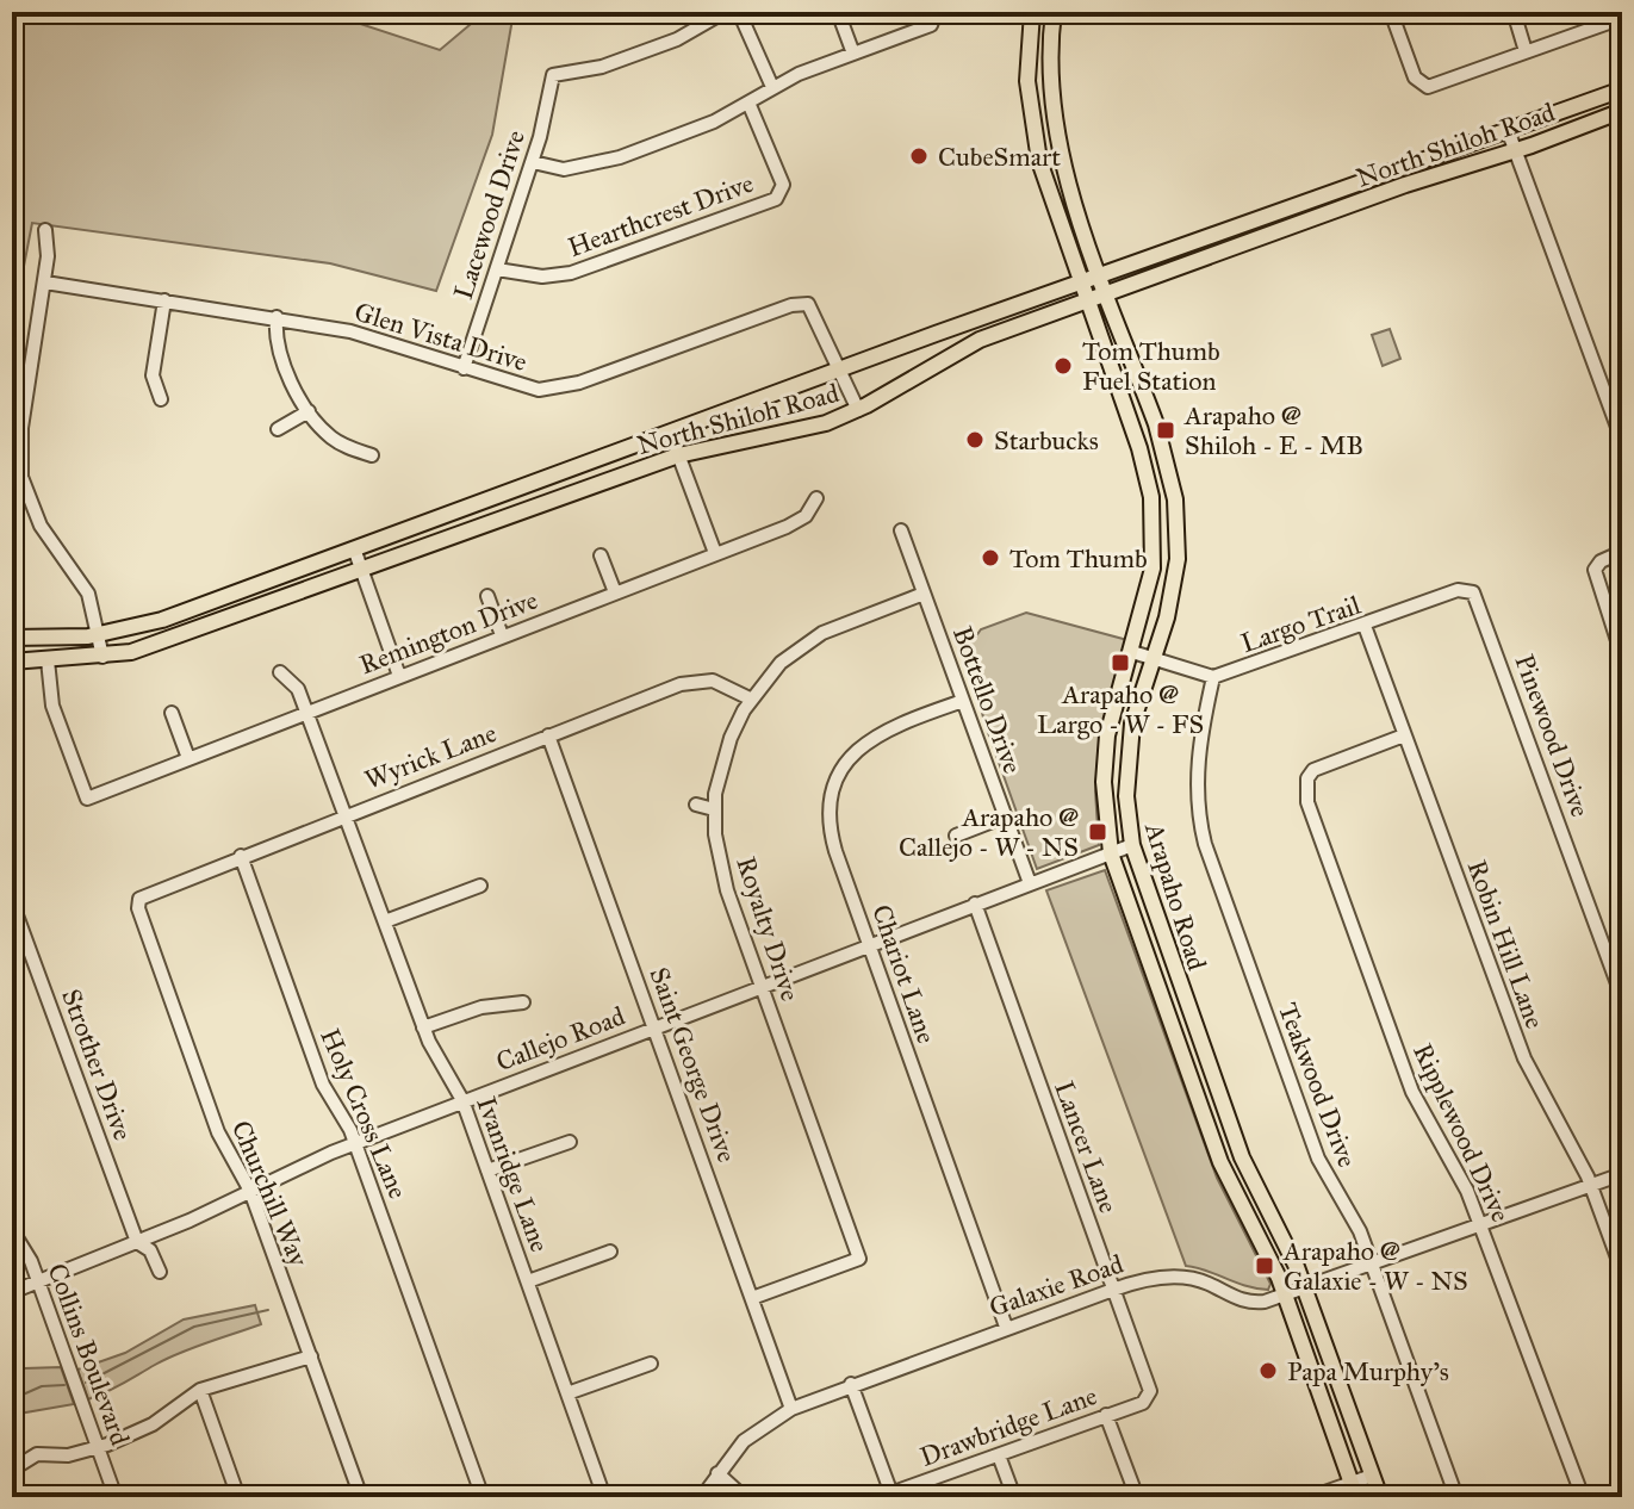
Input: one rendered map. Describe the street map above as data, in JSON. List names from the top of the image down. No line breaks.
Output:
{"streets":{"main road":["North Shiloh Road","Arapaho Road"],"street":["Lacewood Drive","Hearthcrest Drive","Glen Vista Drive","Largo Trail","Remington Drive","Bottello Drive","Pinewood Drive","Wyrick Lane","Royalty Drive","Robin Hill Lane","Chariot Lane","Callejo Road","Strother Drive","Saint George Drive","Teakwood Drive","Holy Cross Lane","Ripplewood Drive","Lancer Lane","Ivanridge Lane","Churchill Way","Galaxie Road","Collins Boulevard","Drawbridge Lane"]},"crossings":[["North Shiloh Road","Glen Vista Drive"],["North Shiloh Road","Remington Drive"],["North Shiloh Road","Arapaho Road"],["Lacewood Drive","Hearthcrest Drive"],["Lacewood Drive","Glen Vista Drive"],["Largo Trail","Pinewood Drive"],["Largo Trail","Arapaho Road"],["Largo Trail","Robin Hill Lane"],["Largo Trail","Teakwood Drive"],["Remington Drive","Ivanridge Lane"],["Bottello Drive","Royalty Drive"],["Bottello Drive","Chariot Lane"],["Bottello Drive","Callejo Road"],["Wyrick Lane","Royalty Drive"],["Wyrick Lane","Saint George Drive"],["Wyrick Lane","Holy Cross Lane"],["Wyrick Lane","Ivanridge Lane"],["Wyrick Lane","Churchill Way"],["Arapaho Road","Callejo Road"],["Arapaho Road","Galaxie Road"],["Royalty Drive","Callejo Road"],["Royalty Drive","Saint George Drive"],["Robin Hill Lane","Ripplewood Drive"],["Robin Hill Lane","Galaxie Road"],["Chariot Lane","Callejo Road"],["Chariot Lane","Galaxie Road"],["Callejo Road","Strother Drive"],["Callejo Road","Saint George Drive"],["Callejo Road","Holy Cross Lane"],["Callejo Road","Lancer Lane"],["Callejo Road","Ivanridge Lane"],["Callejo Road","Churchill Way"],["Callejo Road","Collins Boulevard"],["Saint George Drive","Galaxie Road"],["Teakwood Drive","Galaxie Road"],["Ripplewood Drive","Galaxie Road"],["Lancer Lane","Galaxie Road"],["Lancer Lane","Drawbridge Lane"]],"places":{"other":["CubeSmart","Tom Thumb Fuel Station","Starbucks","Tom Thumb","Papa Murphy's"],"transit":["Arapaho @ Shiloh - E - MB","Arapaho @ Largo - W - FS","Arapaho @ Callejo - W - NS","Arapaho @ Galaxie - W - NS"]}}
